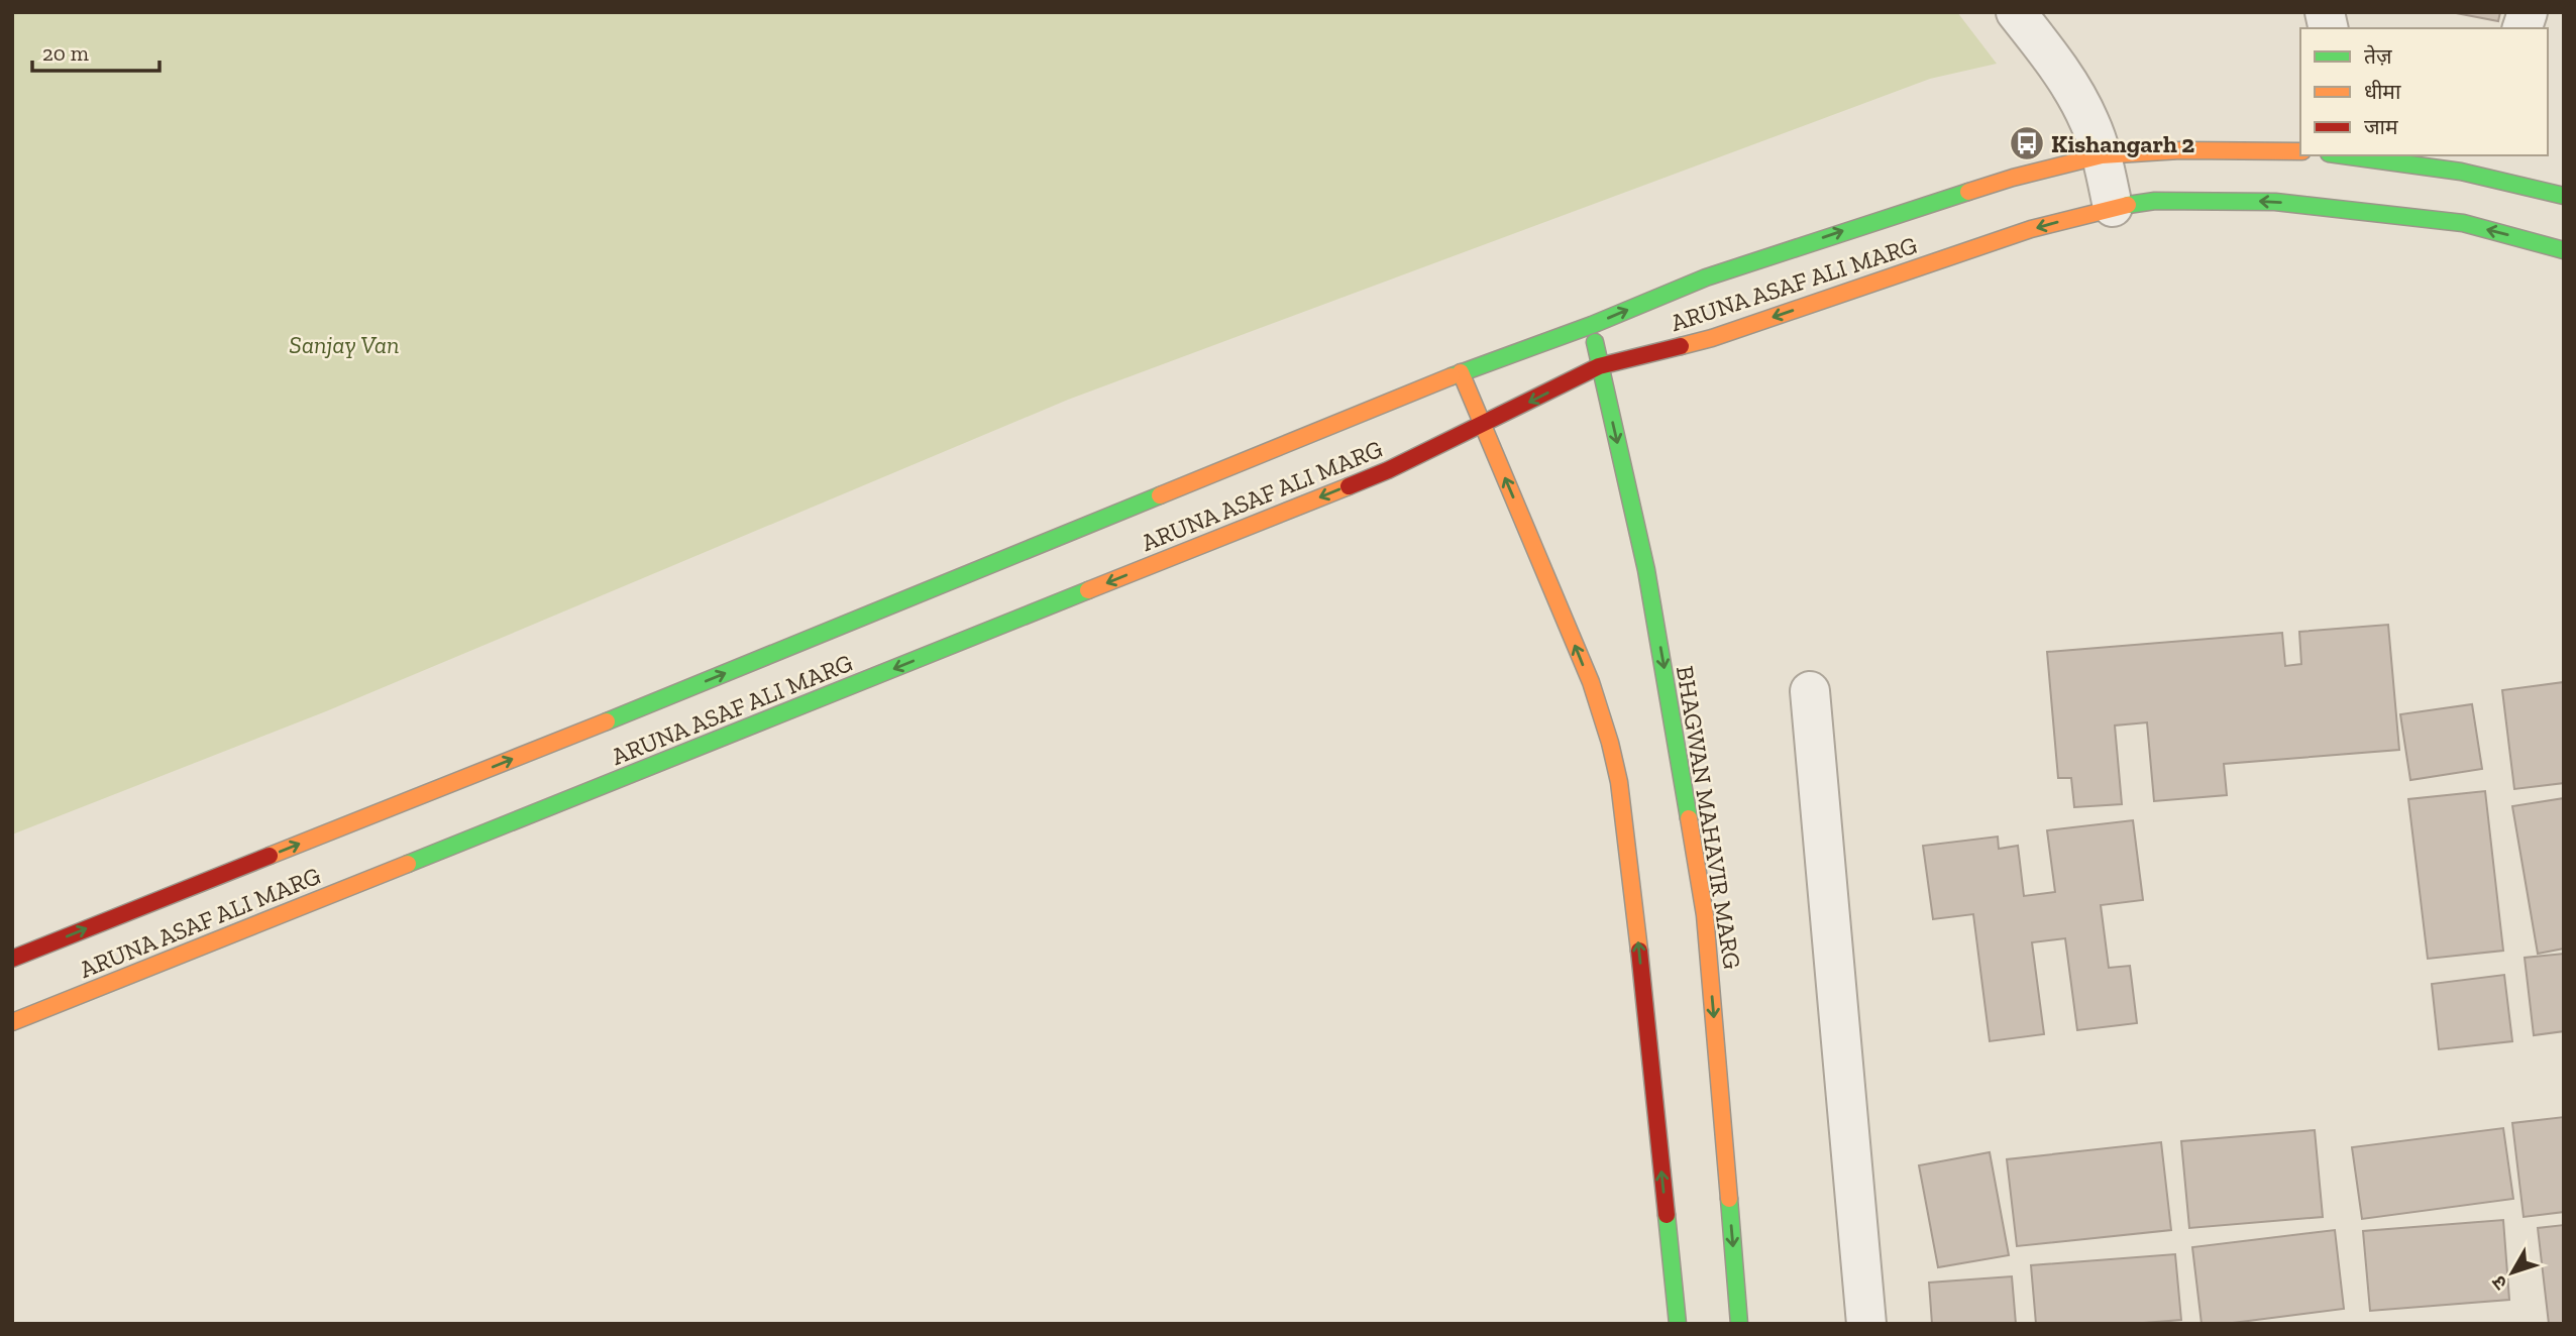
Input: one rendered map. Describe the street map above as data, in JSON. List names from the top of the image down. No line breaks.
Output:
{"streets":{"main road":["ARUNA ASAF ALI MARG","BHAGWAN MAHAVIR MARG"]},"crossings":[["ARUNA ASAF ALI MARG","BHAGWAN MAHAVIR MARG"]],"parks":["Sanjay Van"],"places":{"bus stop":["Kishangarh 2"]},"legend":["तेज़","धीमा","जाम"],"scale_bar":"20 m","north":"bottom left"}
